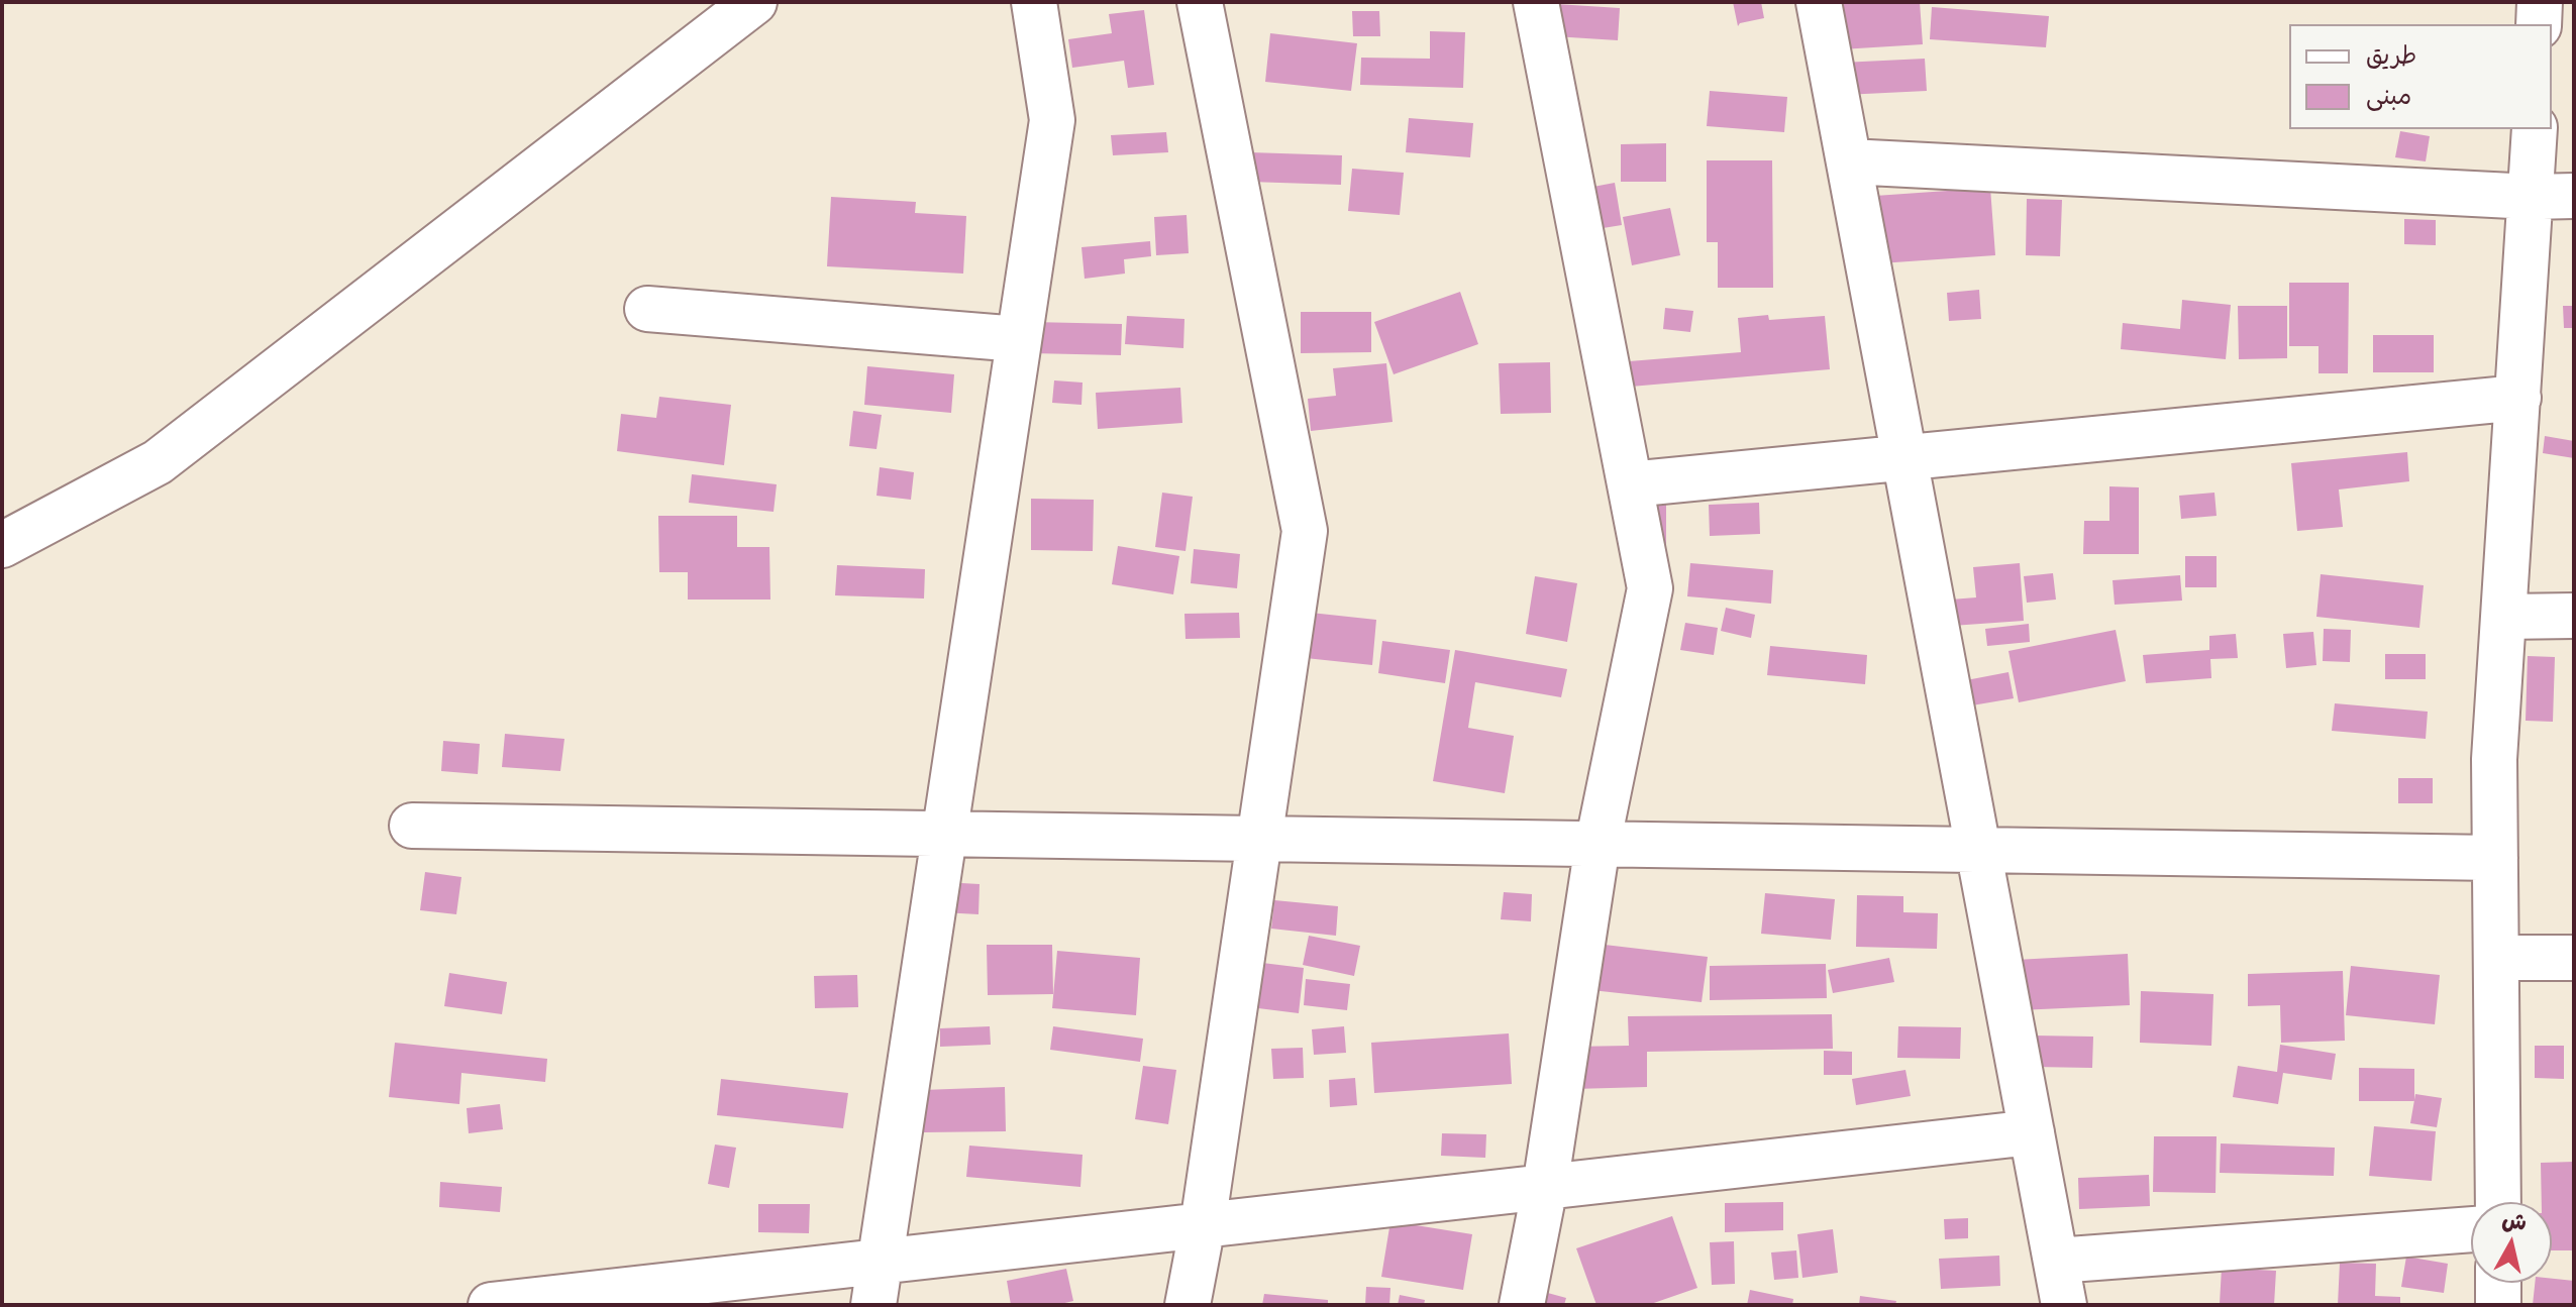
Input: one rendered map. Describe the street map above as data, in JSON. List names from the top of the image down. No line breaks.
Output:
{"legend":["طريق","مبنى"],"north":"top"}
